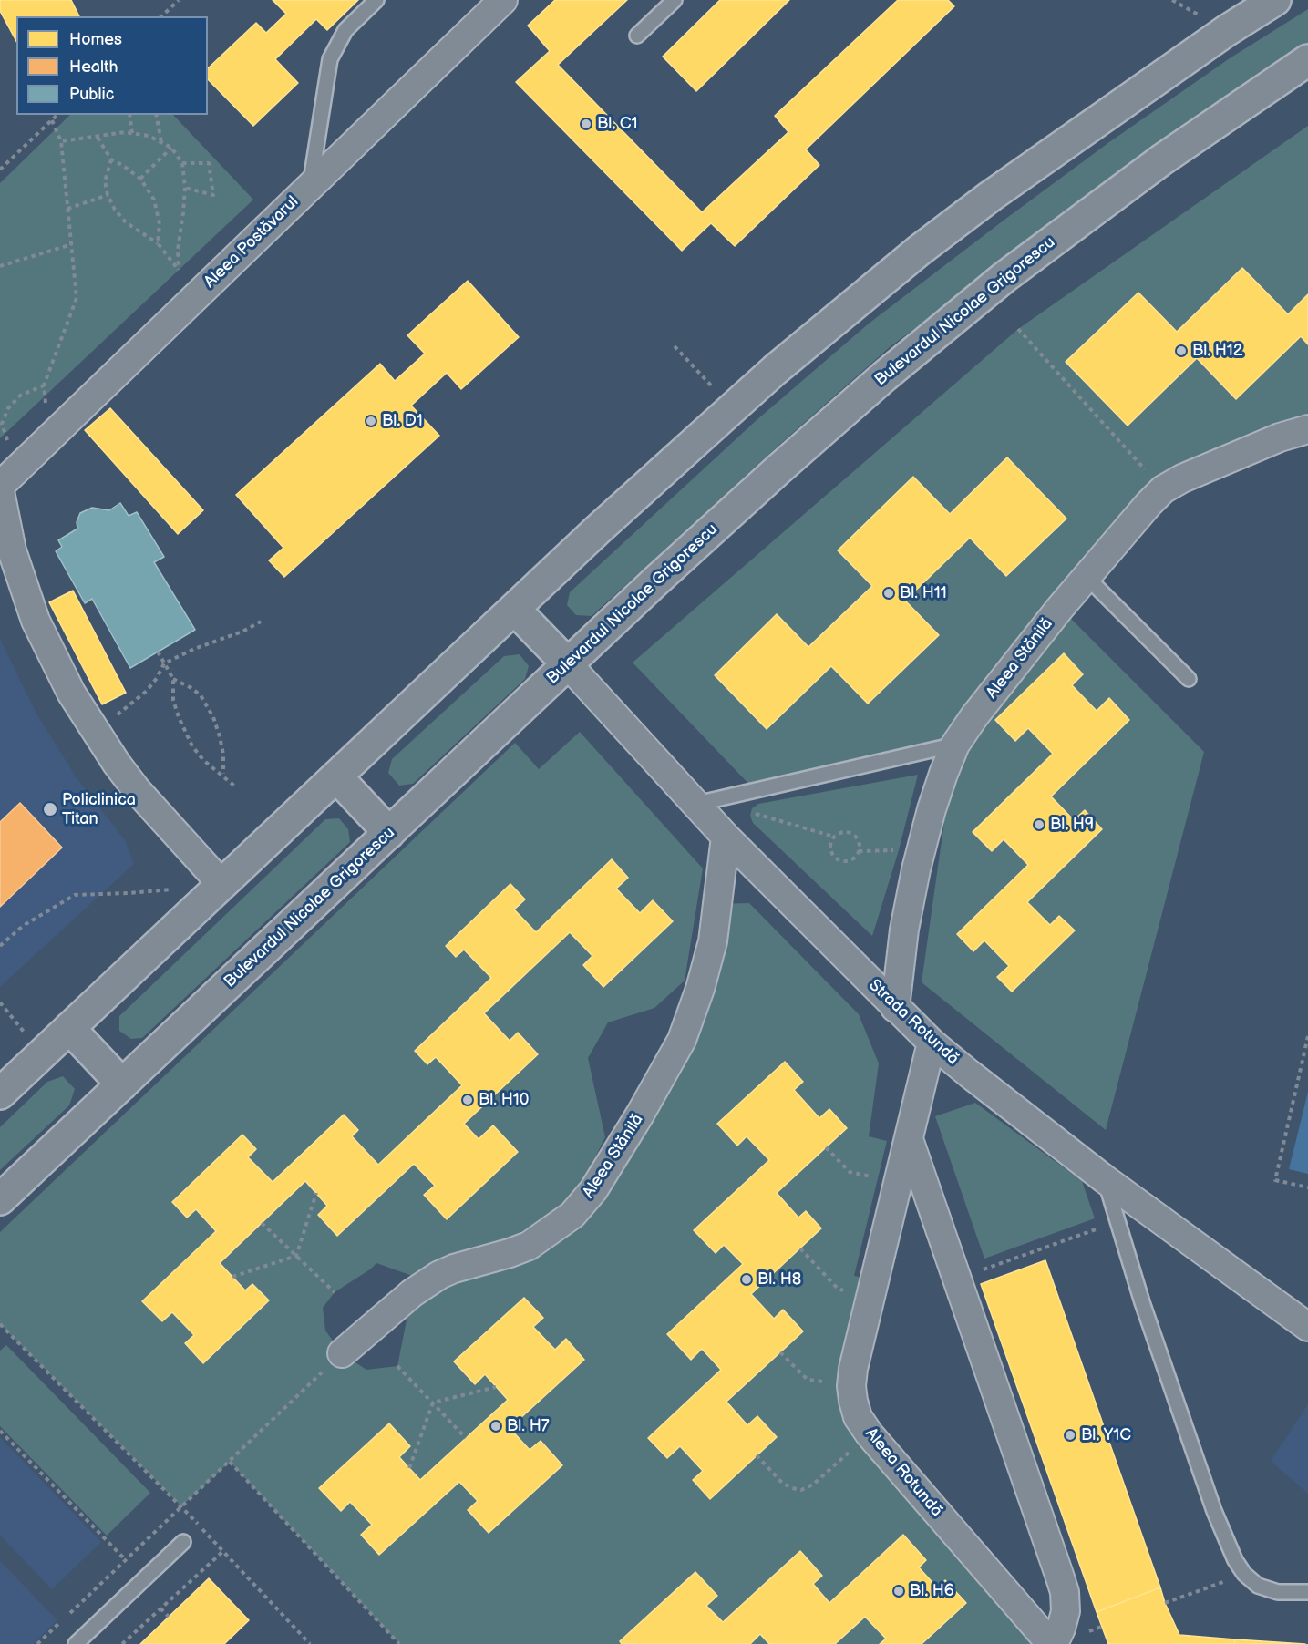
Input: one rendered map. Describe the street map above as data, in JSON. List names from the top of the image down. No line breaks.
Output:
{"streets":{"main road":["Bulevardul Nicolae Grigorescu"],"street":["Aleea Postăvarul","Aleea Stănilă","Strada Rotundă","Aleea Rotundă"]},"crossings":[["Bulevardul Nicolae Grigorescu","Strada Rotundă"],["Aleea Stănilă","Strada Rotundă"],["Strada Rotundă","Aleea Rotundă"]],"places":["Bl. C1","Bl. H12","Bl. D1","Bl. H11","Policlinica Titan","Bl. H9","Bl. H10","Bl. H8","Bl. H7","Bl. Y1C","Bl. H6"],"legend":["Homes","Health","Public"]}
